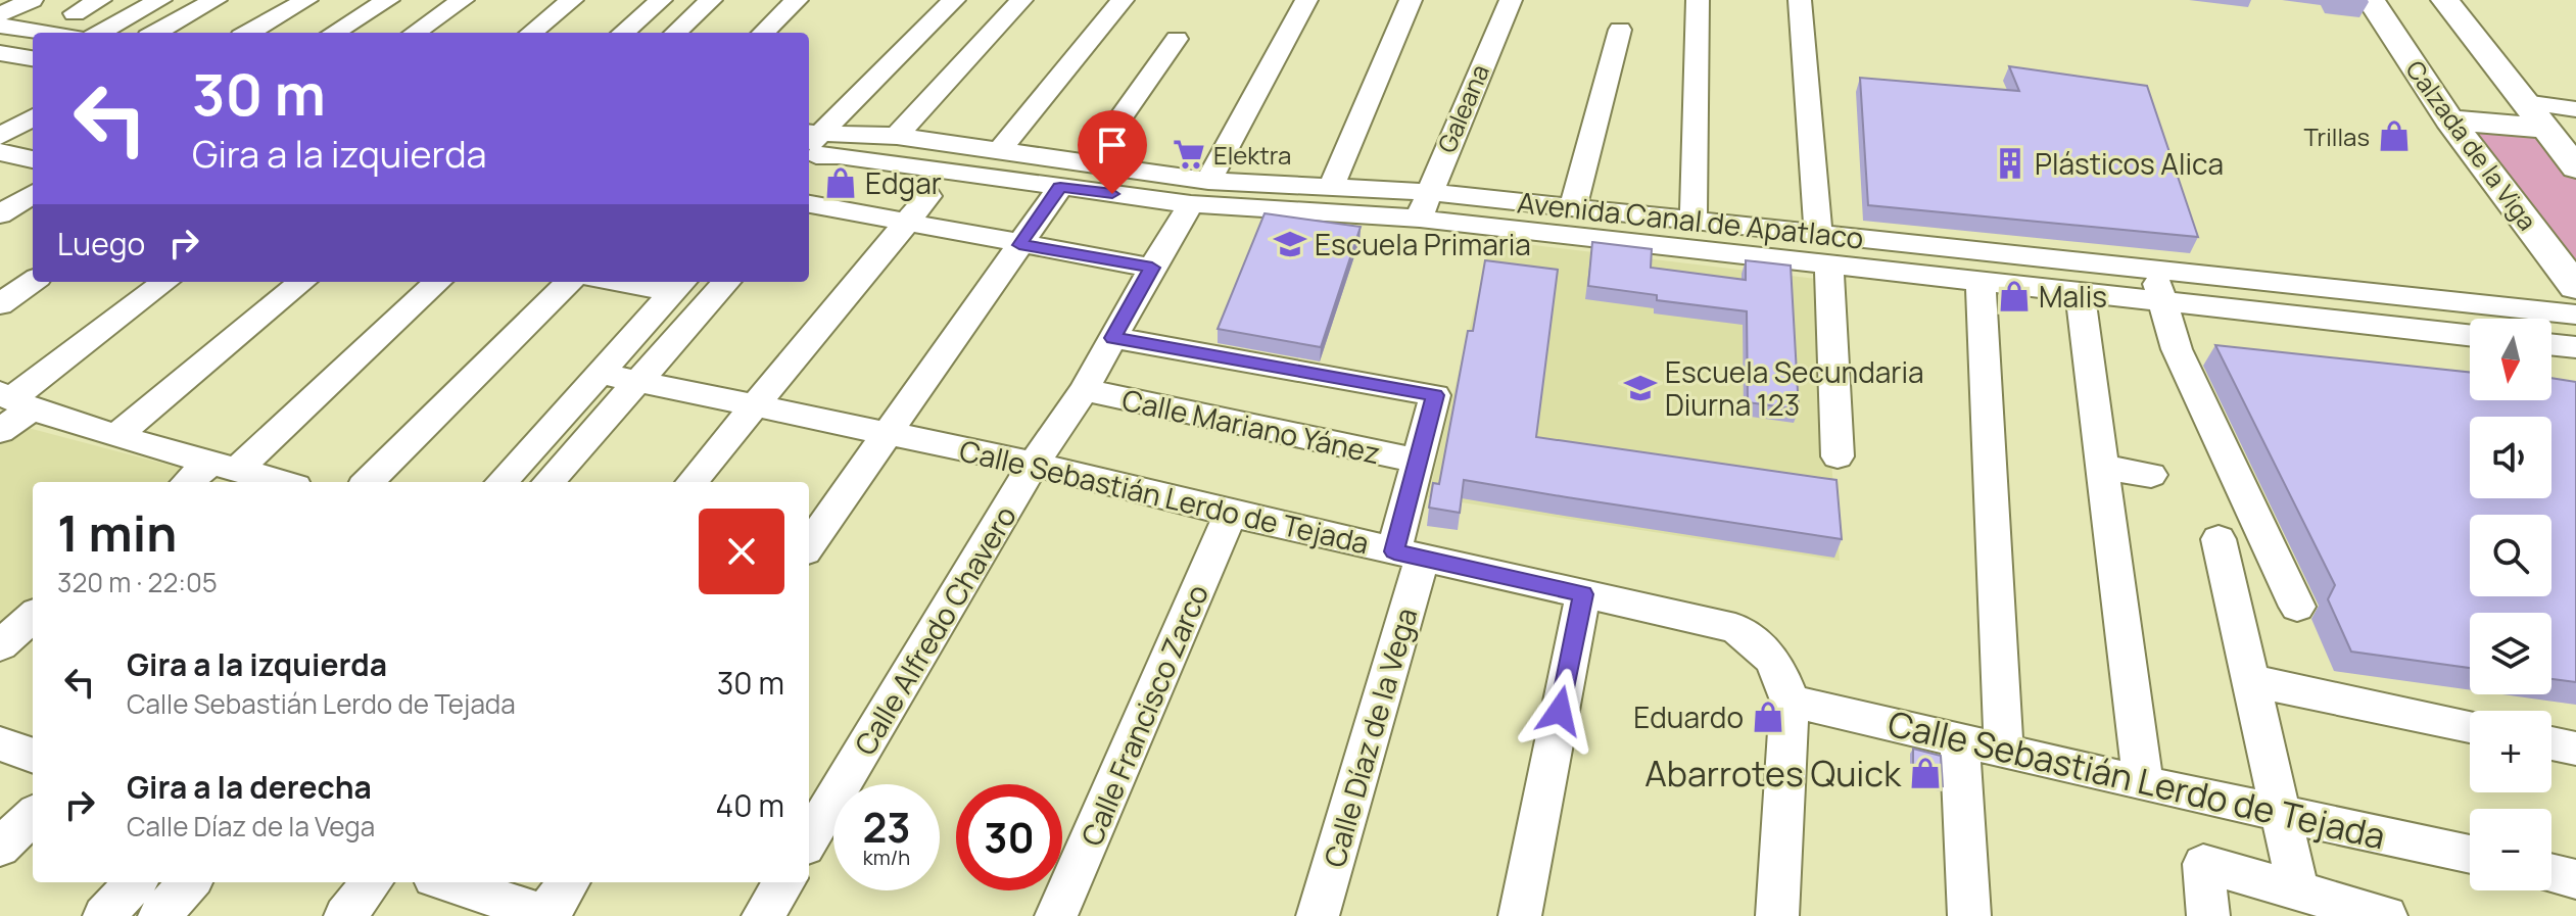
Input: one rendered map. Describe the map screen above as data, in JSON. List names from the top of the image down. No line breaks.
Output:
{"streets":{"main road":["Calzada de la Viga"],"street":["Galeana","Avenida Canal de Apatlaco","Calle Mariano Yánez","Calle Sebastián Lerdo de Tejada","Calle Alfredo Chavero","Calle Francisco Zarco","Calle Díaz de la Vega"]},"crossings":[["Galeana","Avenida Canal de Apatlaco"],["Avenida Canal de Apatlaco","Calle Alfredo Chavero"],["Calle Mariano Yánez","Calle Alfredo Chavero"],["Calle Mariano Yánez","Calle Díaz de la Vega"],["Calle Sebastián Lerdo de Tejada","Calle Alfredo Chavero"],["Calle Sebastián Lerdo de Tejada","Calle Francisco Zarco"],["Calle Sebastián Lerdo de Tejada","Calle Díaz de la Vega"],["Calle Alfredo Chavero","Calle Díaz de la Vega"]],"places":{"shop":["Trillas","Edgar","Malis","Eduardo","Abarrotes Quick"],"supermarket":["Elektra"],"building":["Plásticos Alica"],"school or university":["Escuela Primaria","Escuela Secundaria Diurna 123"]},"north":"bottom","page":{"turn":["30 m","Gira a la izquierda"],"then":"Luego","map_buttons":["+","−"],"heading":["1 min","320 m · 22:05"],"list":[{"name":"Gira a la izquierda","note":"Calle Sebastián Lerdo de Tejada","value":"30 m"},{"name":"Gira a la derecha","note":"Calle Díaz de la Vega","value":"40 m"}],"speed":"23 km/h","limit":"30"}}
